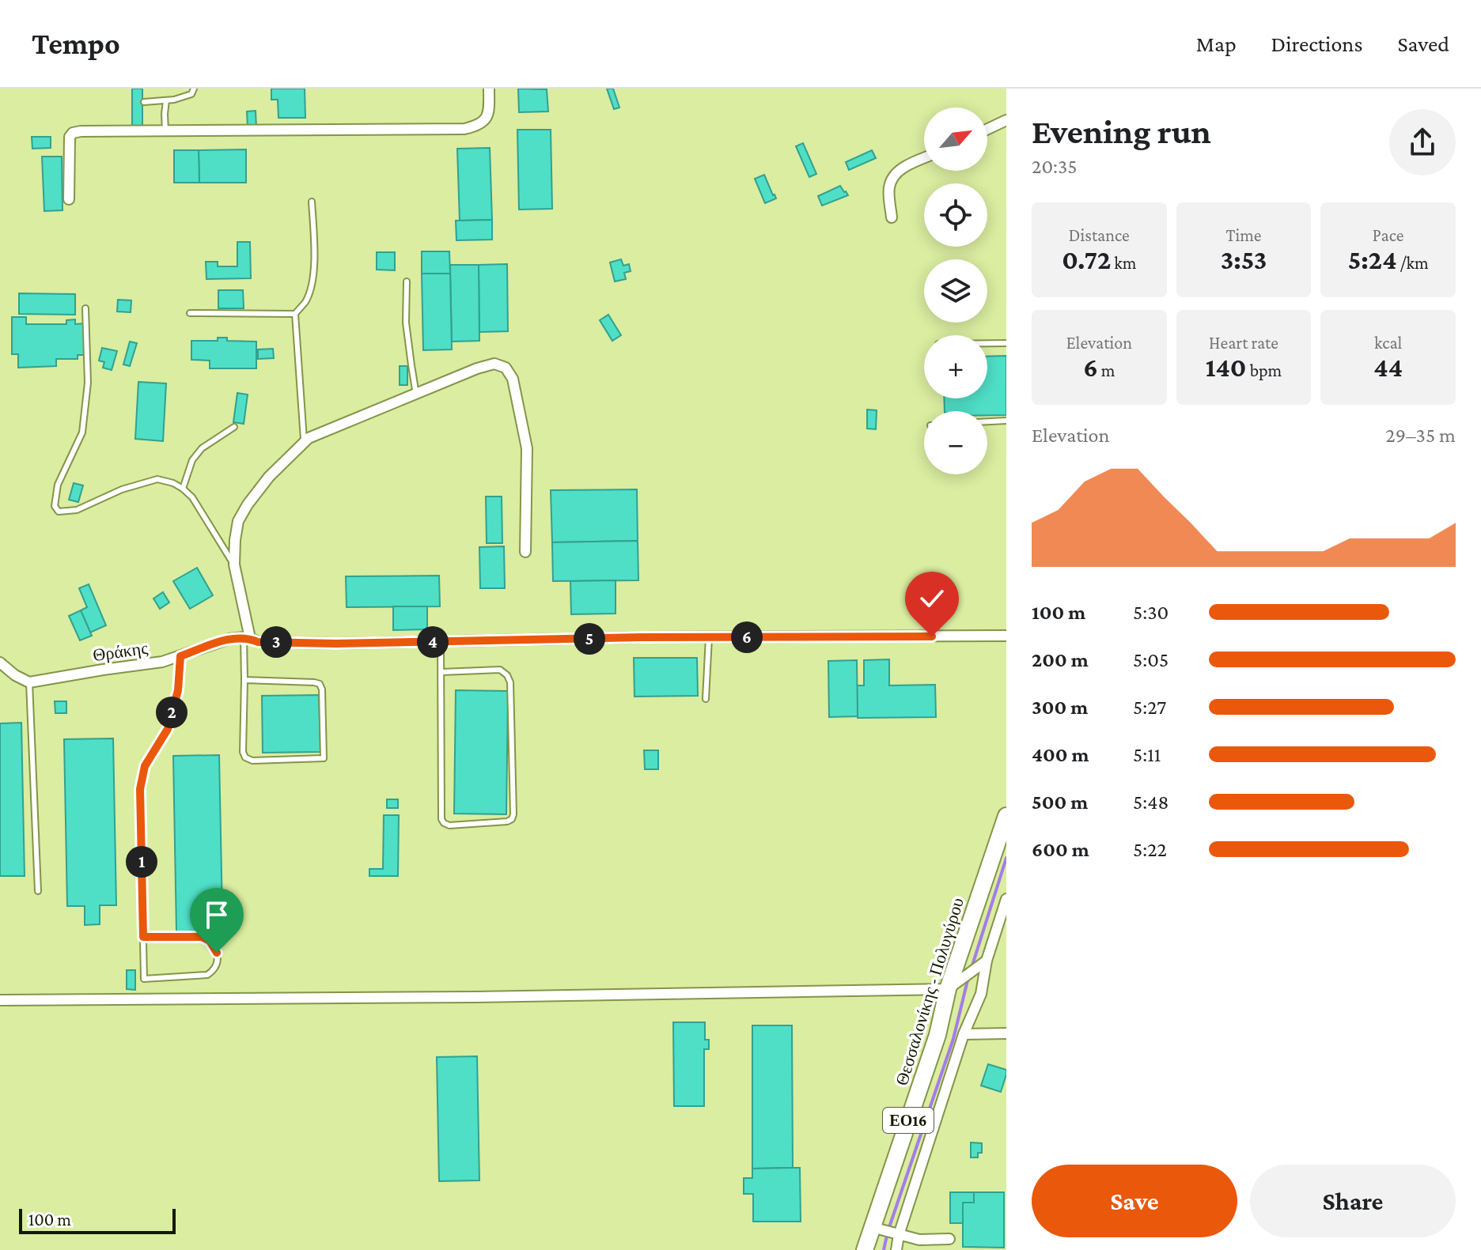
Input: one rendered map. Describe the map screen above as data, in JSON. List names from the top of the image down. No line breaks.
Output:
{"streets":{"main road":["Θεσσαλονίκης - Πολυγύρου","ΕΟ16"],"street":["Θράκης"]},"scale_bar":"100 m","north":"top right","page":{"header":"Tempo","nav":["Map","Directions","Saved"],"heading":["Evening run","20:35"],"map_buttons":["+","−"],"stats":[["Distance","0.72 km"],["Time","3:53"],["Pace","5:24 /km"],["Elevation","6 m"],["Heart rate","140 bpm"],["kcal","44"]],"chart":["Elevation","29–35 m"],"list":[{"name":"100 m","note":"5:30"},{"name":"200 m","note":"5:05"},{"name":"300 m","note":"5:27"},{"name":"400 m","note":"5:11"},{"name":"500 m","note":"5:48"},{"name":"600 m","note":"5:22"}],"pins":["6","5","3","4","2","1"],"buttons":["Save","Share"],"scale":"100 m"}}
